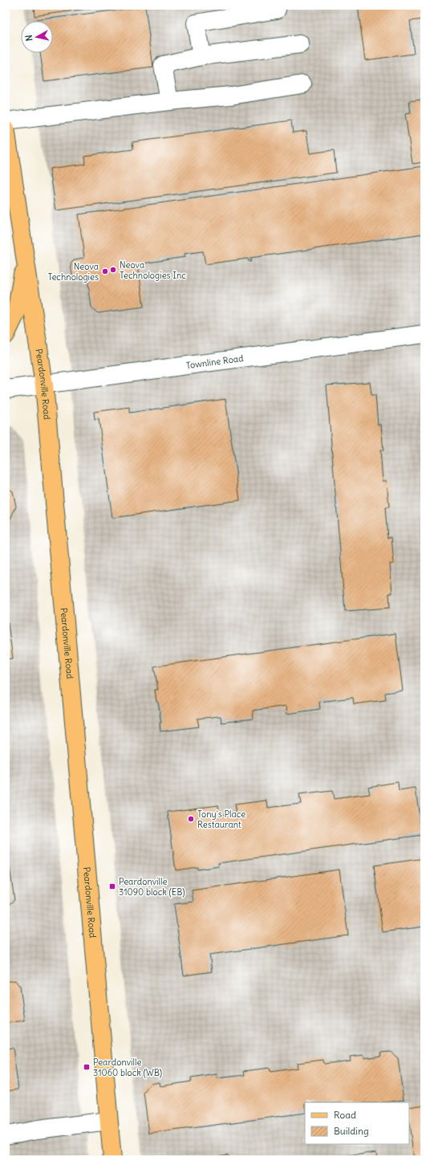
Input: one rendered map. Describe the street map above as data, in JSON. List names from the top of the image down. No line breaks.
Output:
{"streets":{"main road":["Peardonville Road"],"street":["Townline Road"]},"crossings":[["Townline Road","Peardonville Road"]],"places":{"other":["Neova Technologies Inc","Neova Technologies","Tony's Place Restaurant"],"transit":["Peardonville 31090 block (EB)","Peardonville 31060 block (WB)"]},"legend":["Road","Building"],"north":"left"}
